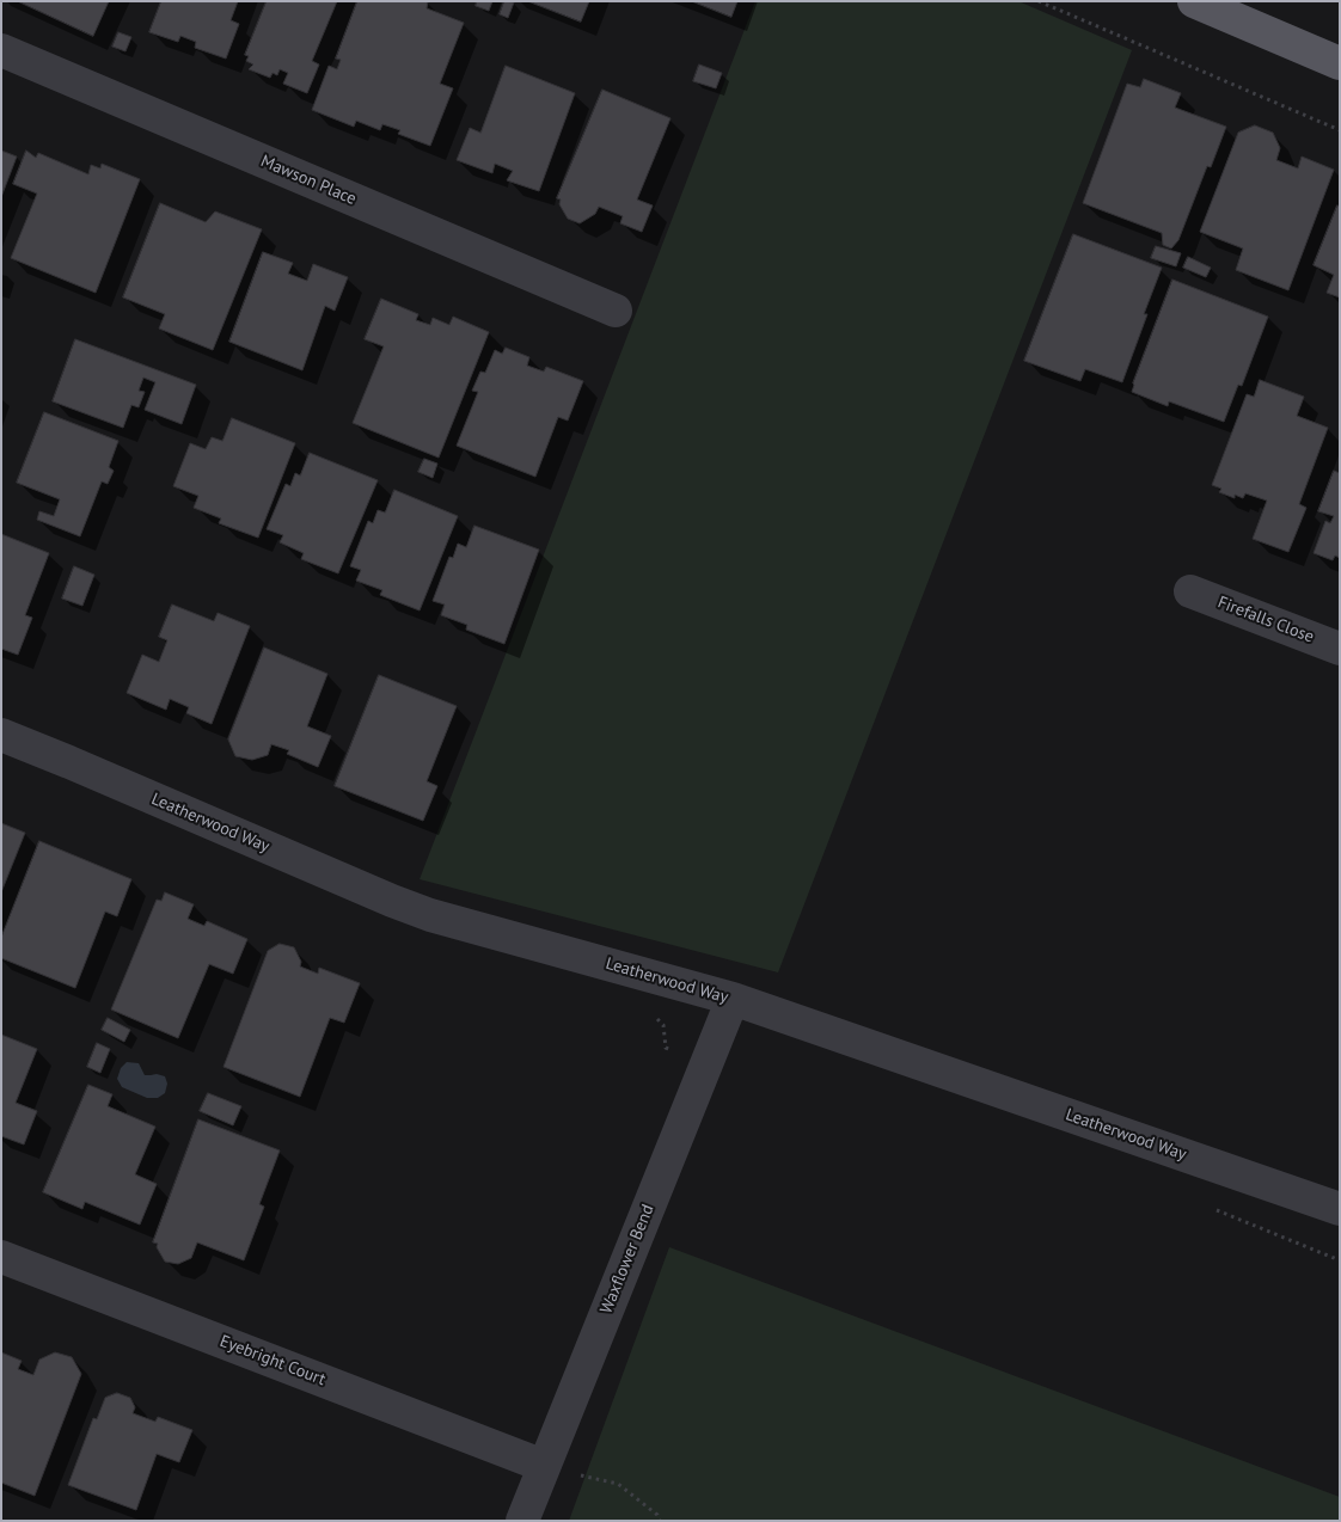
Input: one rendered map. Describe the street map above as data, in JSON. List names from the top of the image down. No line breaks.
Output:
{"streets":{"street":["Mawson Place","Firefalls Close","Leatherwood Way","Waxflower Bend","Eyebright Court"]},"crossings":[["Leatherwood Way","Waxflower Bend"],["Waxflower Bend","Eyebright Court"]]}
